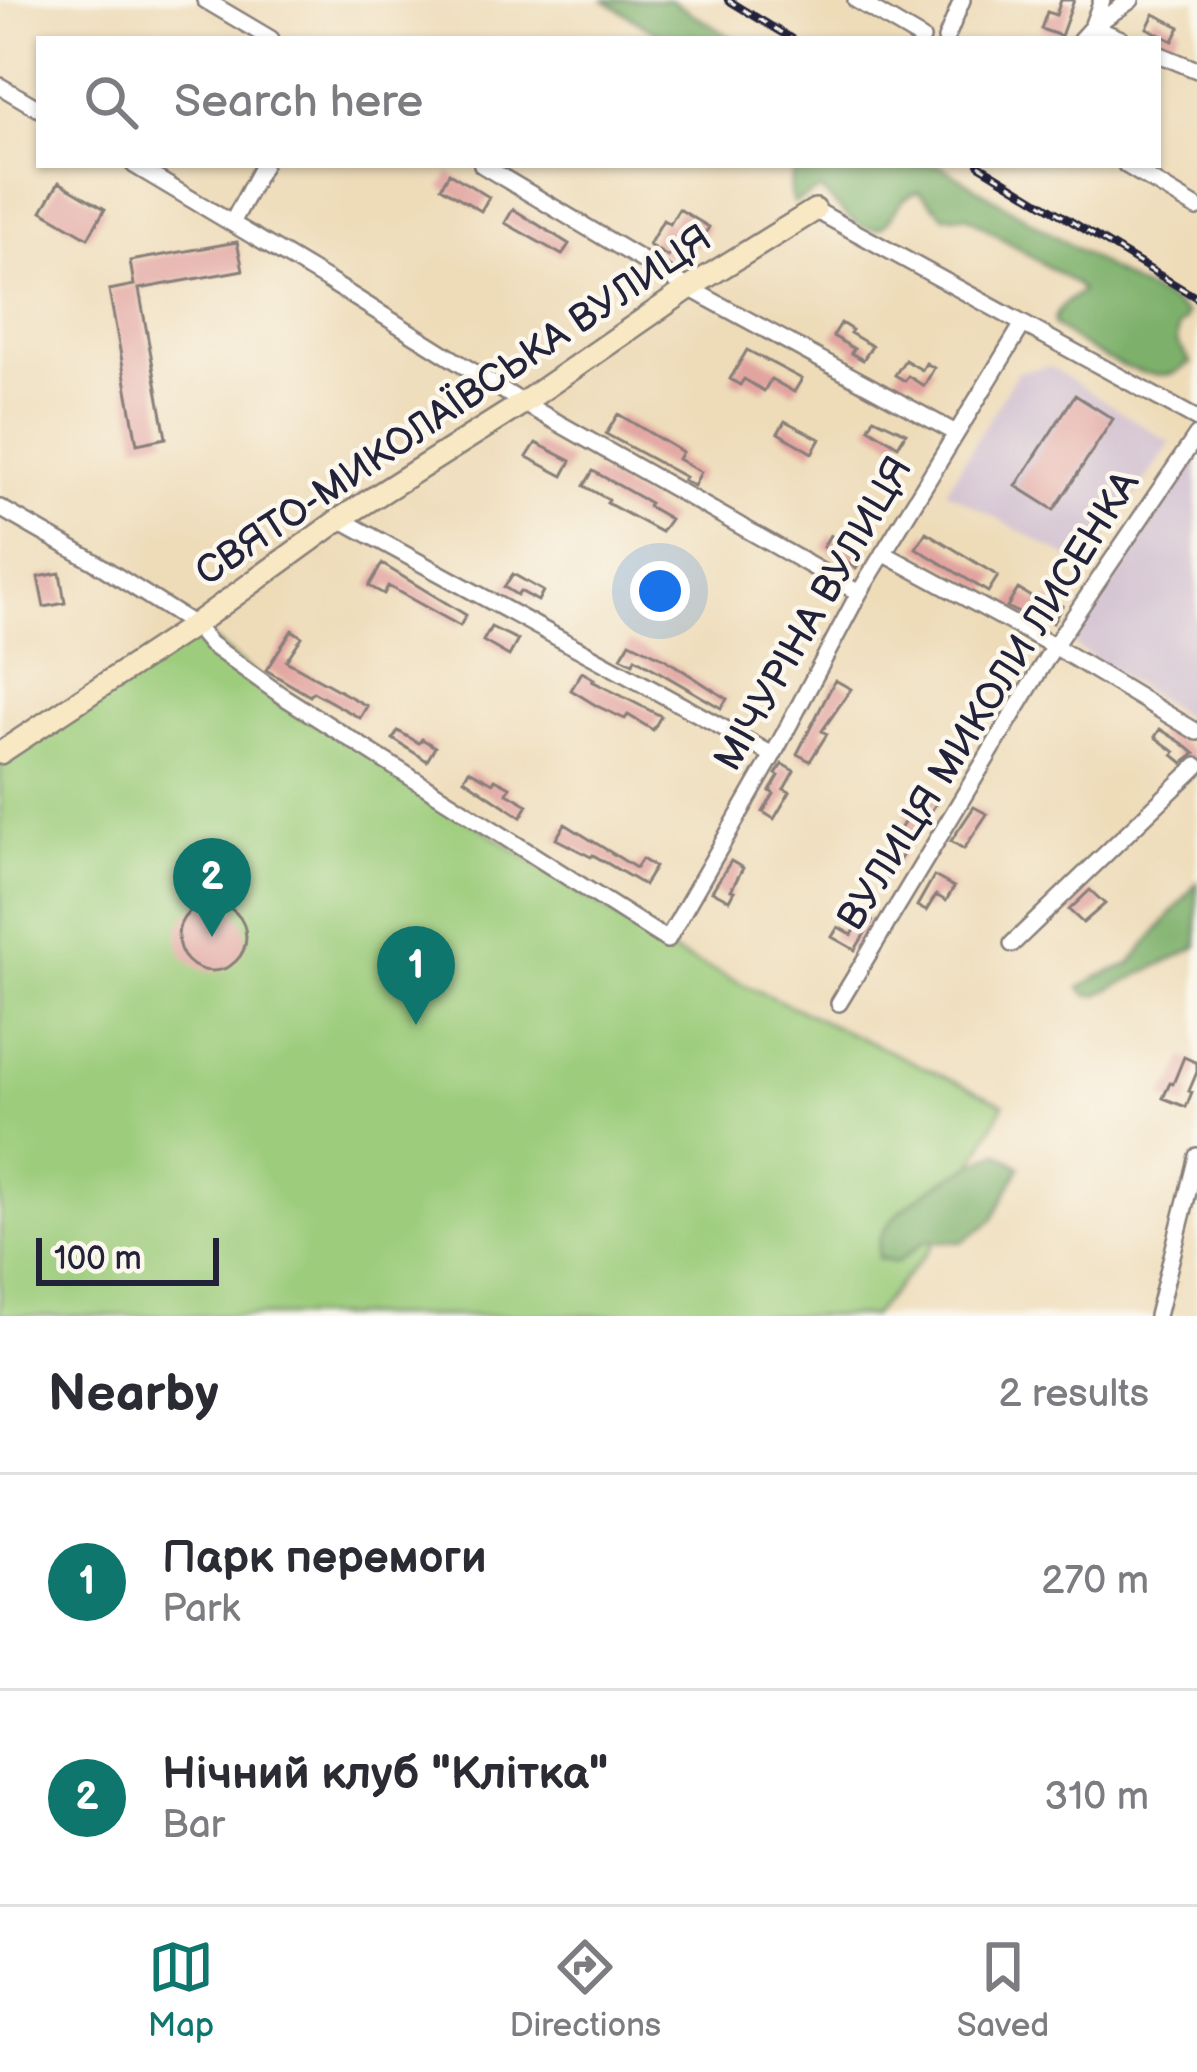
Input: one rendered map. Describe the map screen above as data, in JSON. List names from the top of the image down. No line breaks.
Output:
{"streets":{"street":["СВЯТО-МИКОЛАЇВСЬКА ВУЛИЦЯ","МІЧУРІНА ВУЛИЦЯ","ВУЛИЦЯ МИКОЛИ ЛИСЕНКА"]},"crossings":[["СВЯТО-МИКОЛАЇВСЬКА ВУЛИЦЯ","МІЧУРІНА ВУЛИЦЯ"]],"scale_bar":"100 m","page":{"search":"Search here","pins":["2","1"],"scale":"100 m","heading":["Nearby","2 results"],"list":[{"mark":"1","name":"Парк перемоги","note":"Park","value":"270 m"},{"mark":"2","name":"Нічний клуб \"Клітка\"","note":"Bar","value":"310 m"}],"nav":["Map","Directions","Saved"]}}
